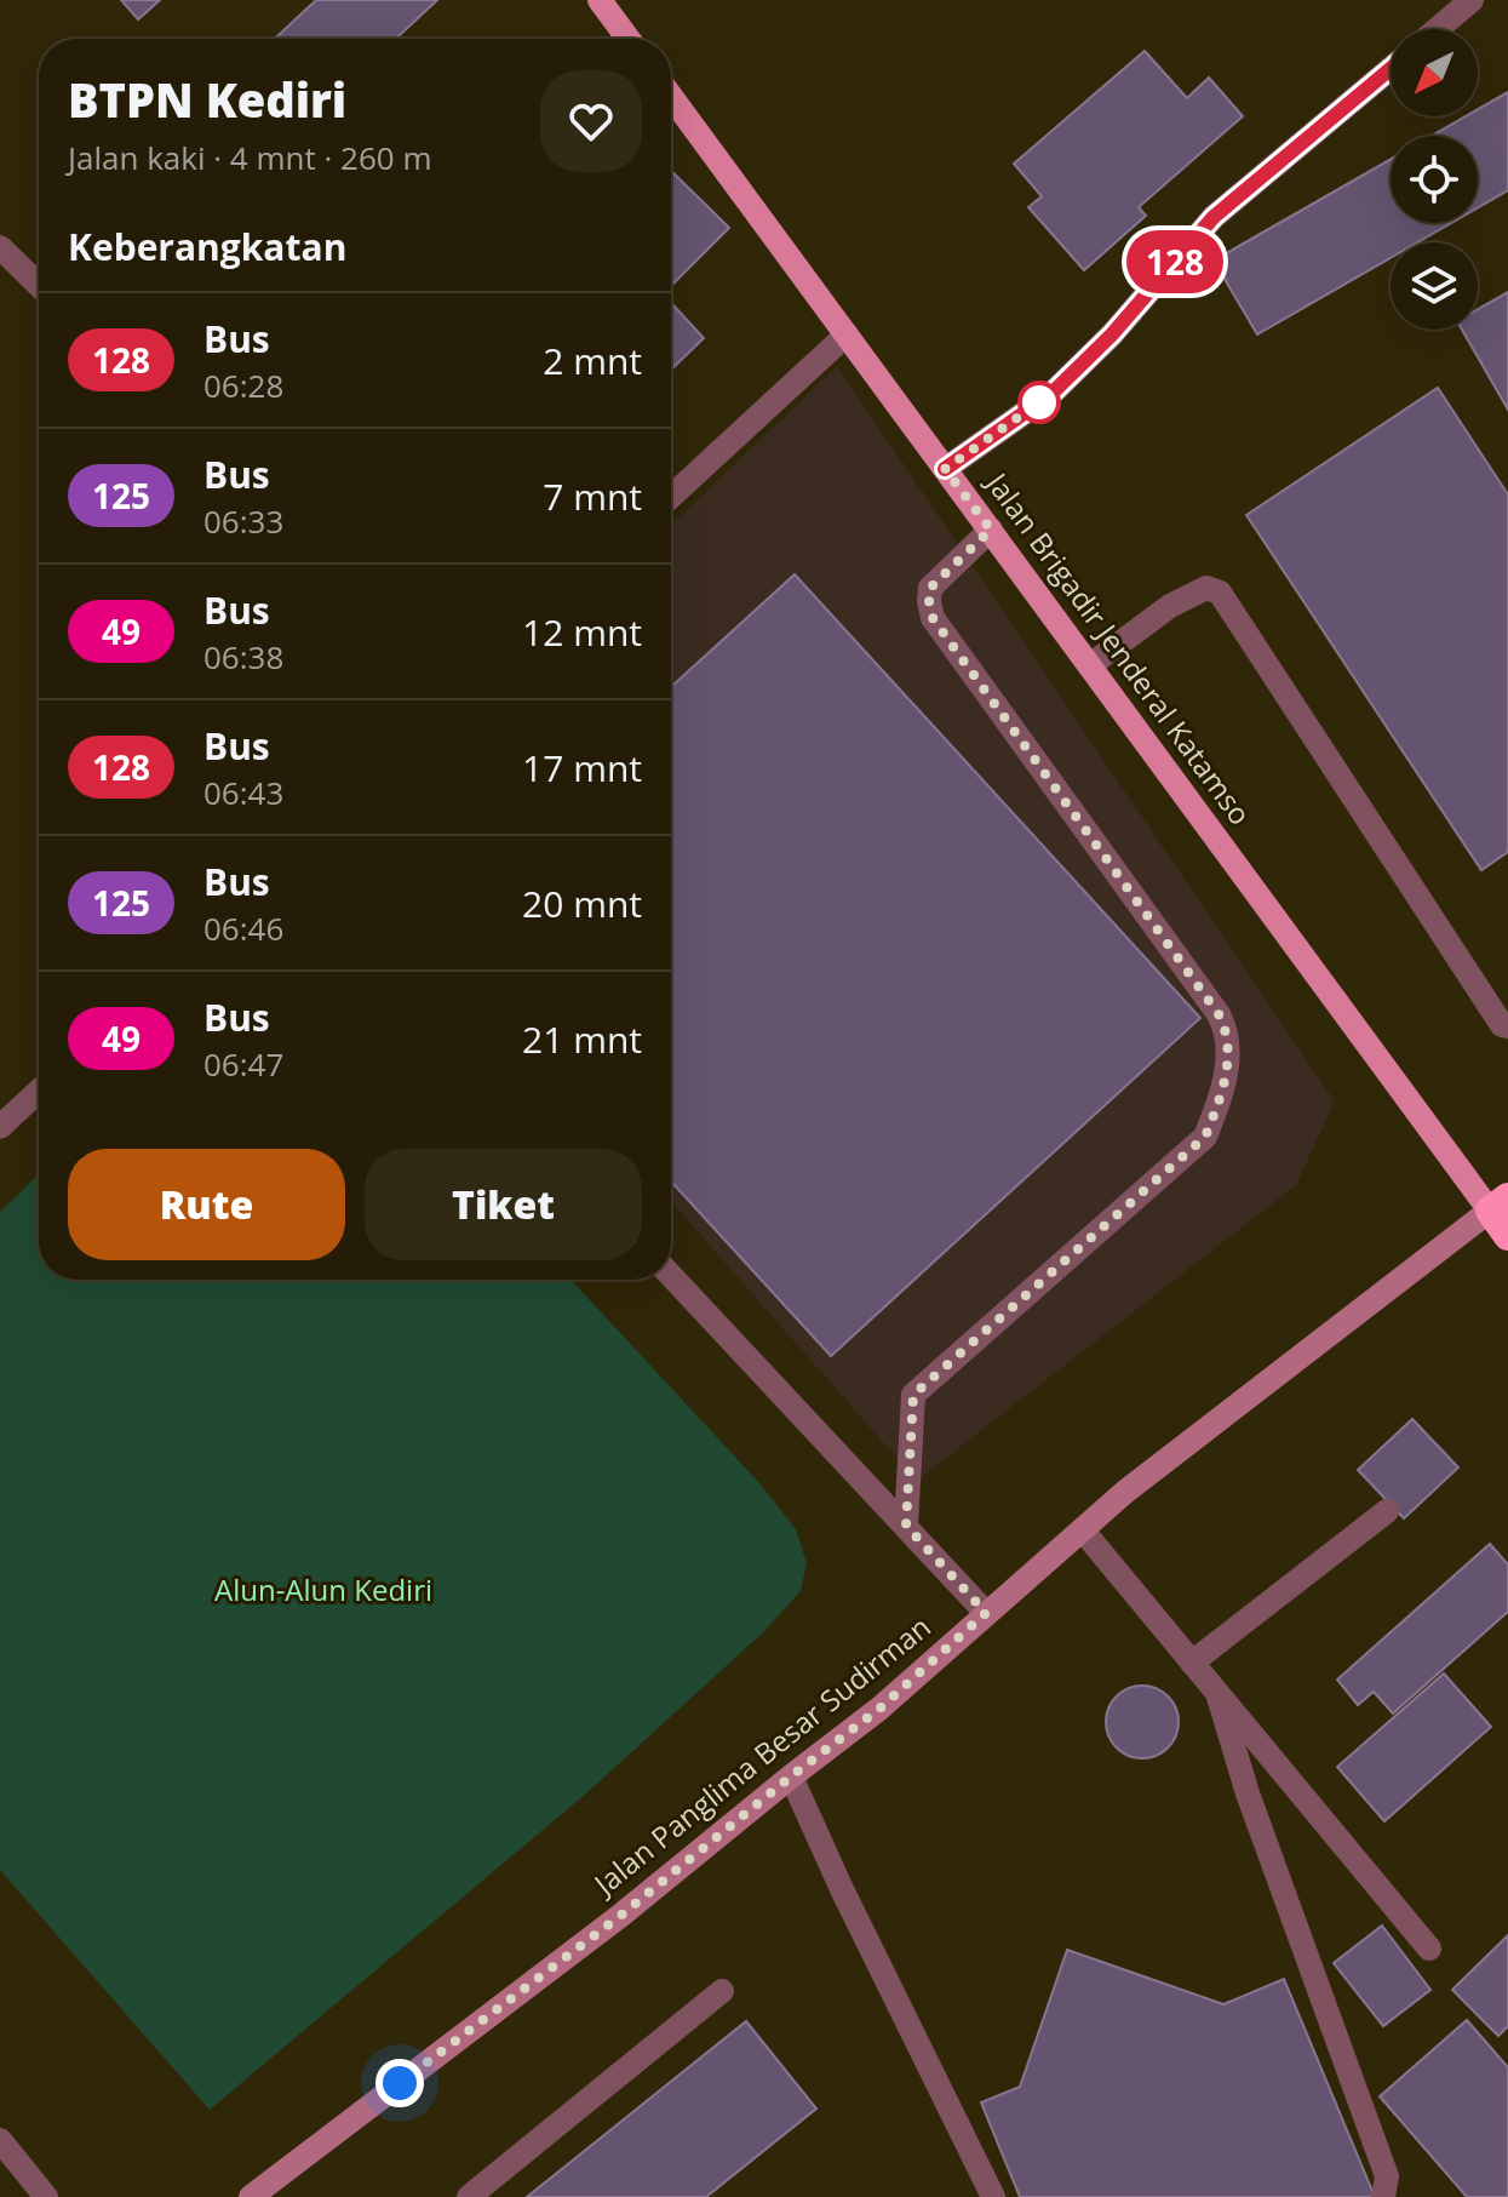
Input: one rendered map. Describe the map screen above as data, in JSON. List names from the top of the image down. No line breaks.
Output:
{"streets":{"main road":["Jalan Brigadir Jenderal Katamso","Jalan Panglima Besar Sudirman"]},"crossings":[["Jalan Brigadir Jenderal Katamso","Jalan Panglima Besar Sudirman"]],"parks":["Alun-Alun Kediri"],"lines":["bus line 128"],"north":"bottom left","page":{"on_map":"128","heading":[["BTPN Kediri","Jalan kaki · 4 mnt · 260 m"],"Keberangkatan"],"list":[{"mark":"128","name":"Bus","note":"06:28","value":"2 mnt"},{"mark":"125","name":"Bus","note":"06:33","value":"7 mnt"},{"mark":"49","name":"Bus","note":"06:38","value":"12 mnt"},{"mark":"128","name":"Bus","note":"06:43","value":"17 mnt"},{"mark":"125","name":"Bus","note":"06:46","value":"20 mnt"},{"mark":"49","name":"Bus","note":"06:47","value":"21 mnt"}],"buttons":["Rute","Tiket"]}}
